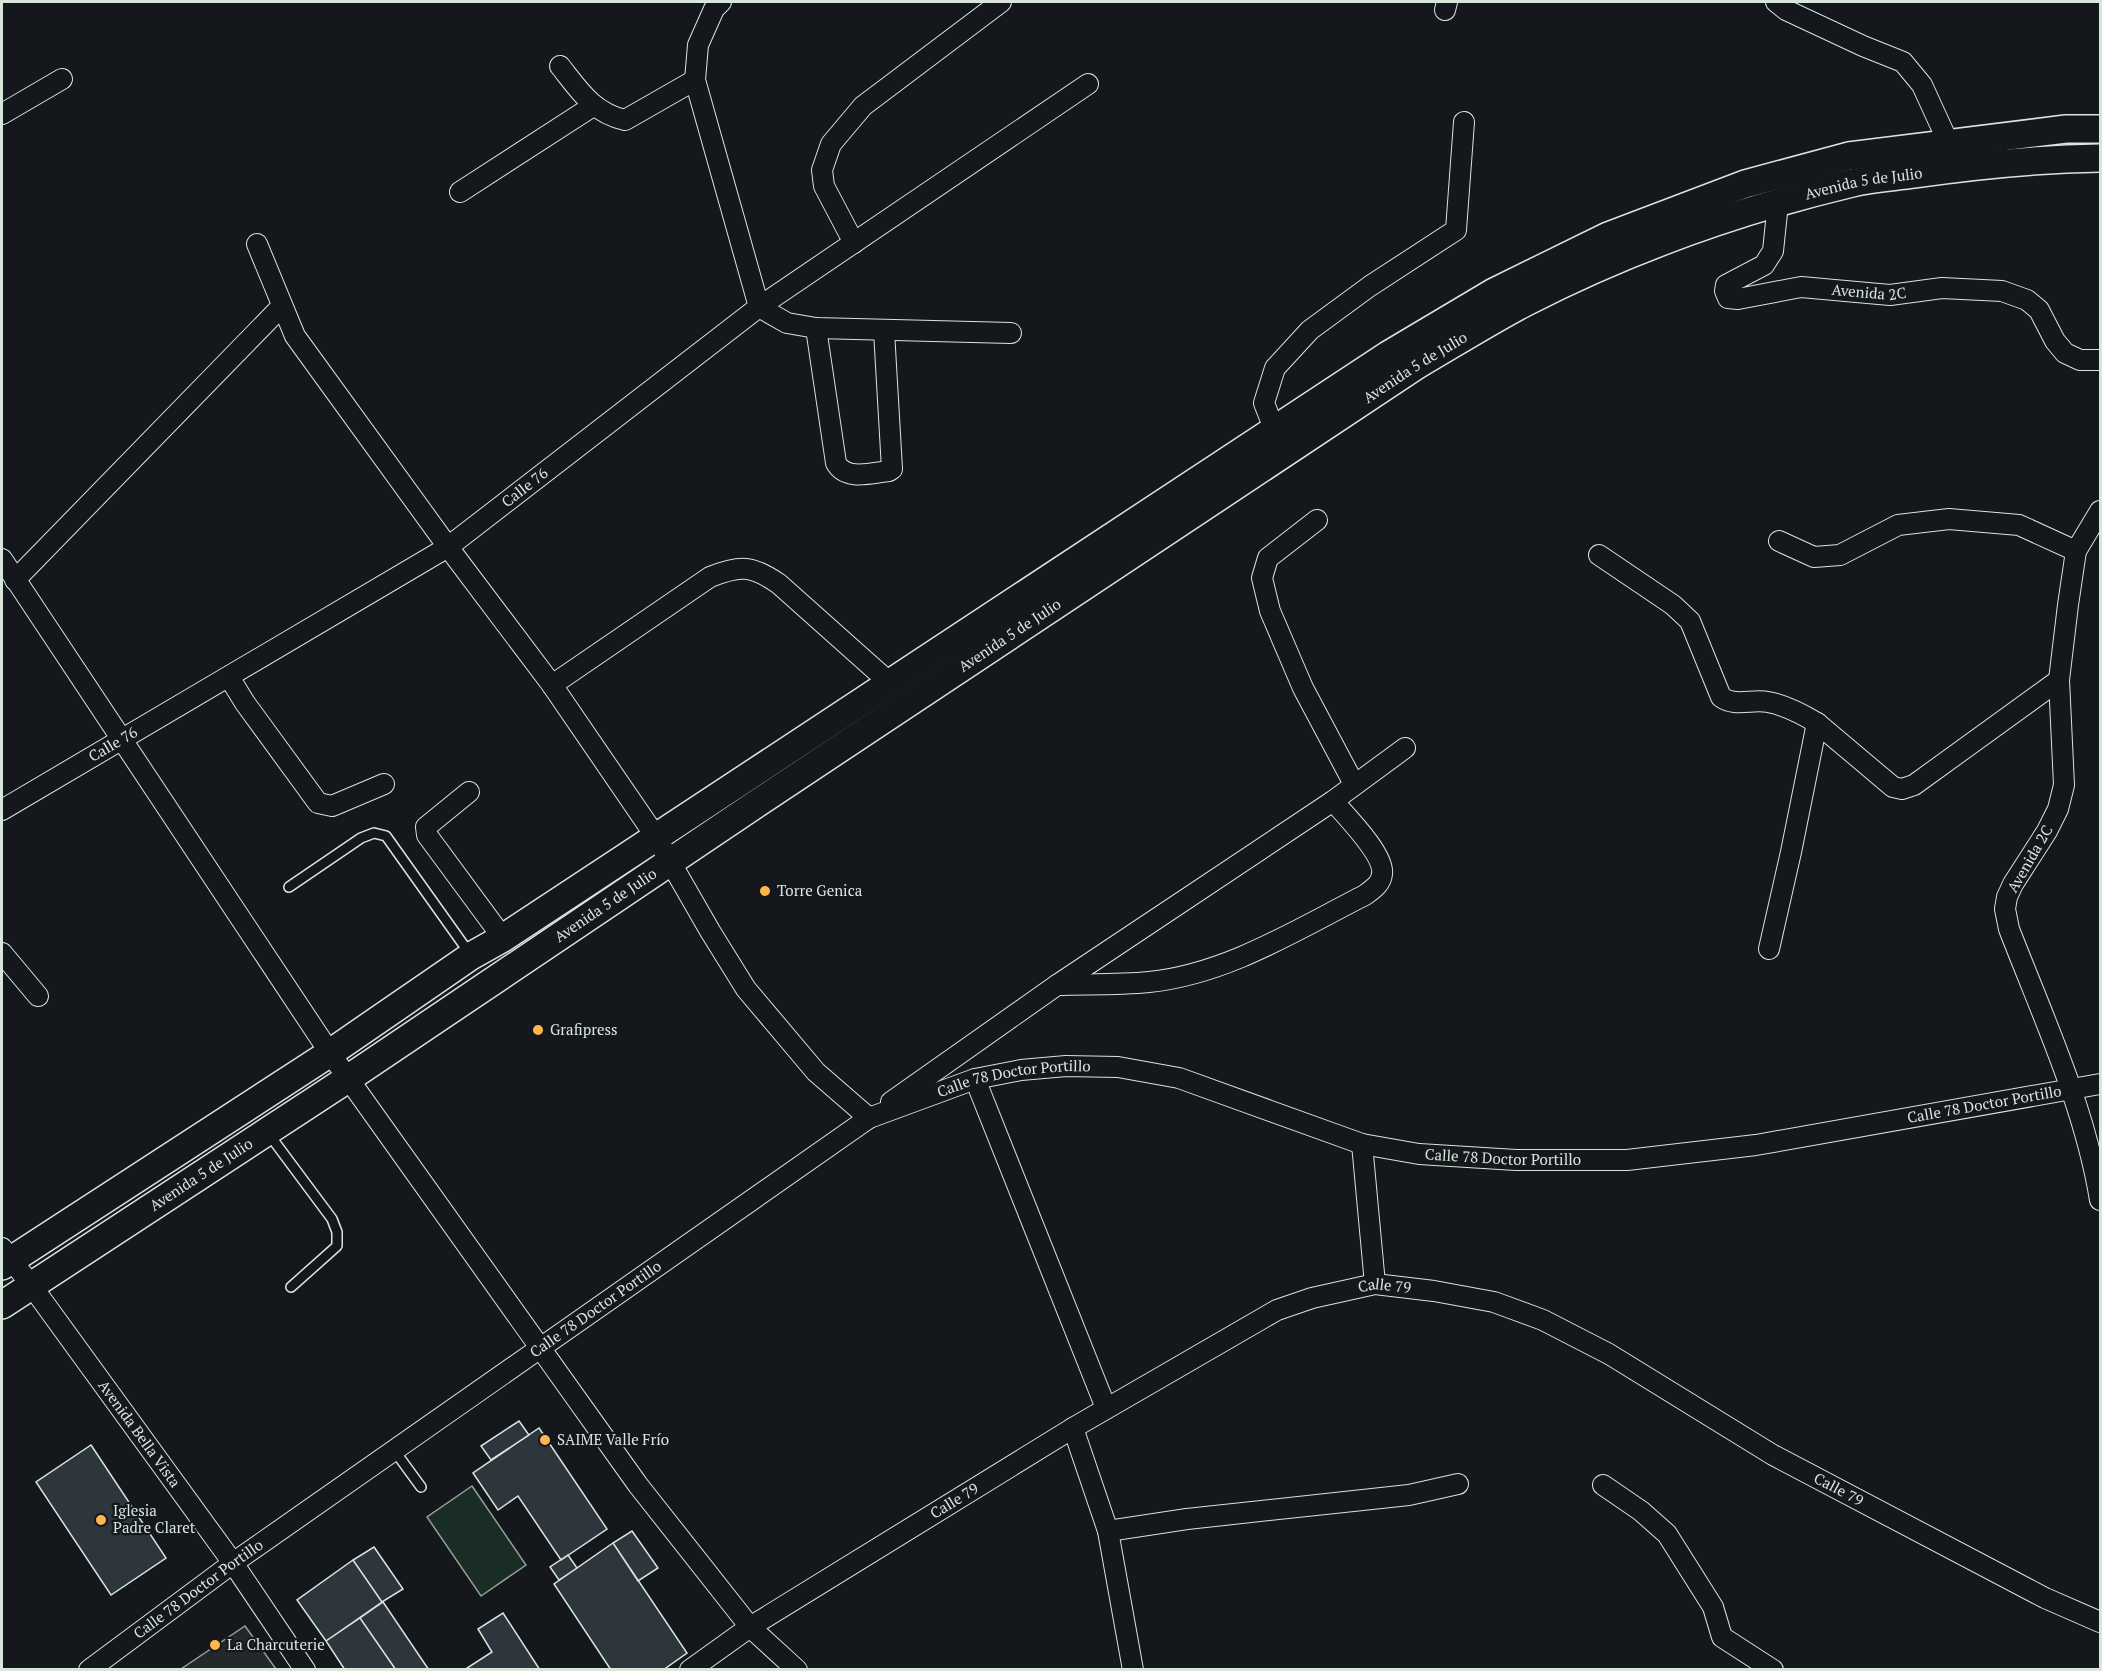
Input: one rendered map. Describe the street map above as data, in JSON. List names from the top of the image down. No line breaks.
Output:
{"streets":{"main road":["Avenida 5 de Julio"],"street":["Avenida 2C","Calle 76","Calle 78 Doctor Portillo","Calle 79","Avenida Bella Vista"]},"crossings":[["Avenida 5 de Julio","Avenida 2C"],["Avenida 5 de Julio","Avenida Bella Vista"],["Avenida 2C","Calle 78 Doctor Portillo"],["Calle 78 Doctor Portillo","Avenida Bella Vista"]],"places":["Torre Genica","Grafipress","SAIME Valle Frío","Iglesia Padre Claret","La Charcuterie"]}
